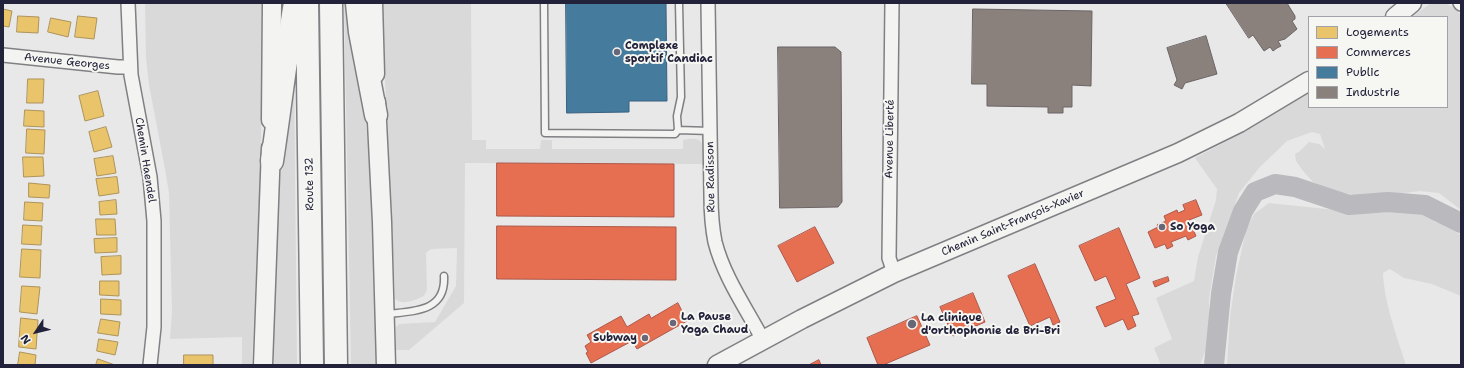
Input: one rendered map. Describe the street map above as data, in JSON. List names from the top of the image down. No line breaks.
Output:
{"streets":{"highway":["Route 132"],"street":["Avenue Georges","Avenue Liberté","Chemin Haendel","Rue Radisson","Chemin Saint-François-Xavier"]},"crossings":[["Avenue Georges","Chemin Haendel"],["Avenue Liberté","Chemin Saint-François-Xavier"],["Rue Radisson","Chemin Saint-François-Xavier"]],"places":["Complexe sportif Candiac","So Yoga","La Pause Yoga Chaud","La clinique d'orthophonie de Bri-Bri","Subway"],"legend":["Logements","Commerces","Public","Industrie"],"north":"bottom left"}
